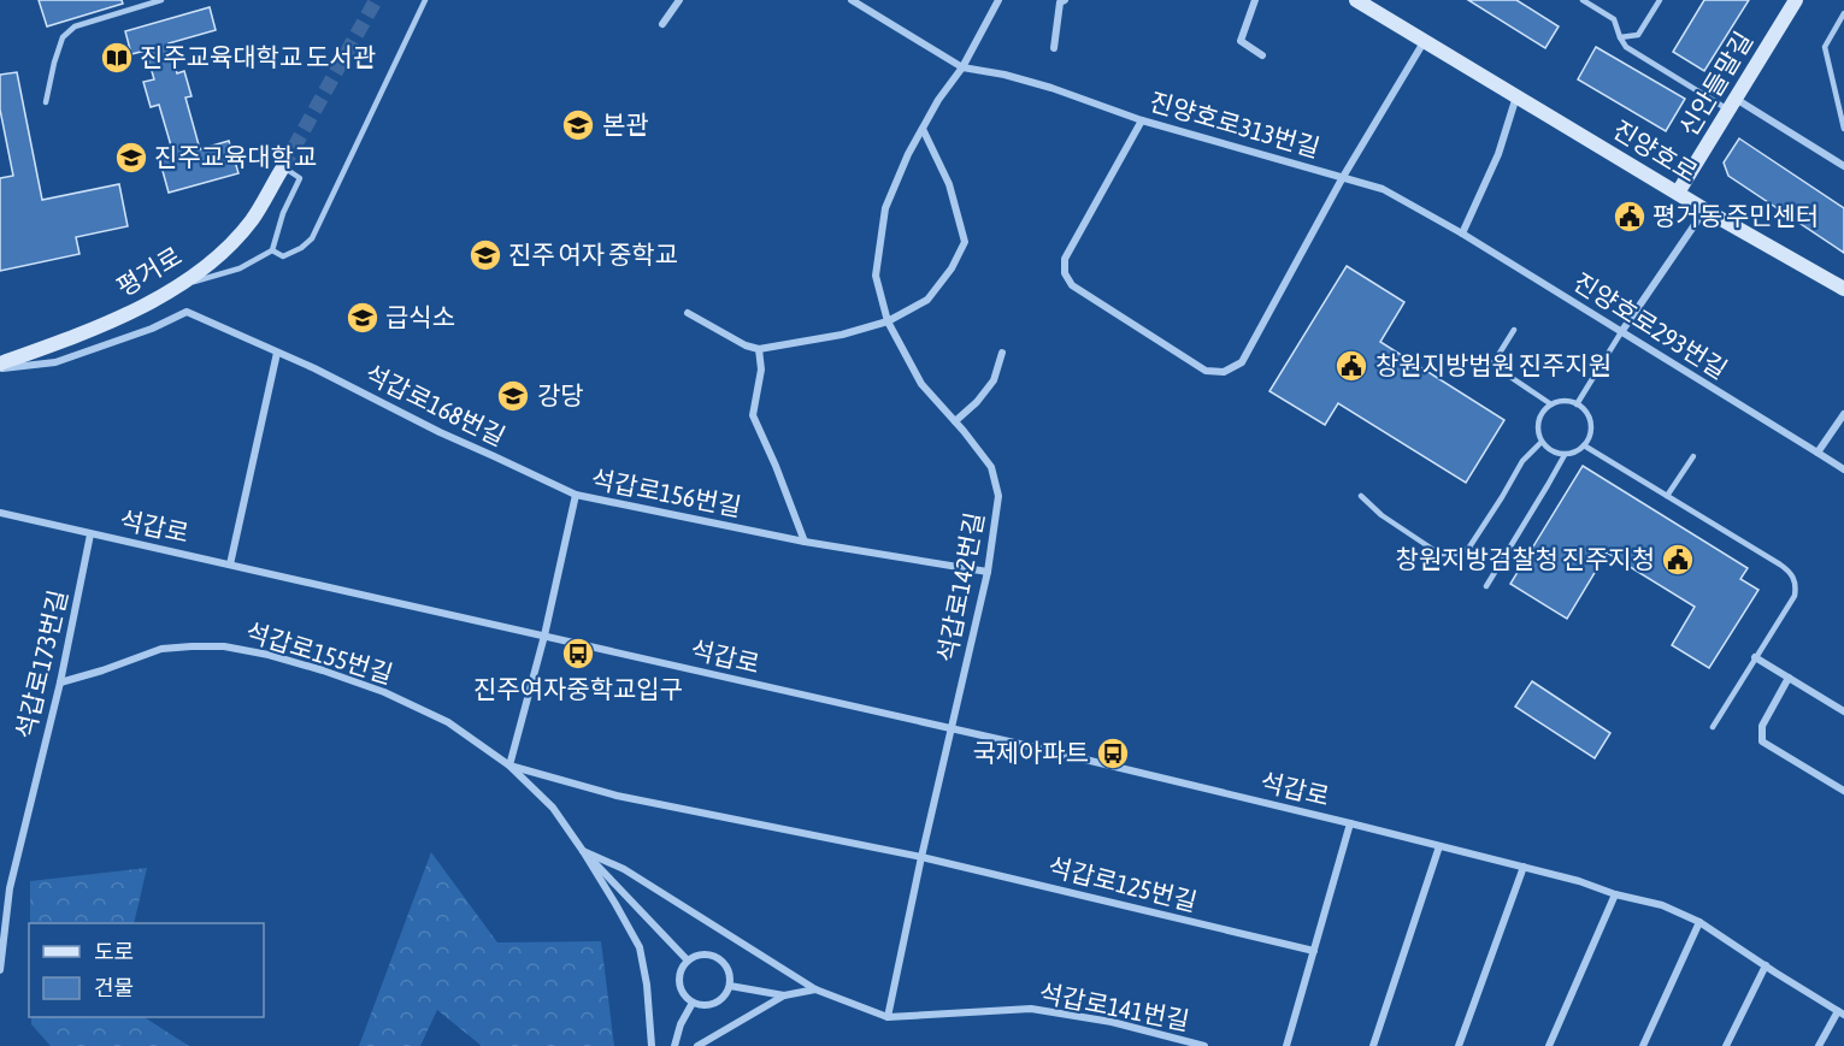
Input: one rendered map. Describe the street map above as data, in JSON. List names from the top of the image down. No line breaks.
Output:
{"streets":{"street":["신안들말길","진양호로313번길","진양호로","평거로","진양호로293번길","석갑로168번길","석갑로156번길","석갑로","석갑로142번길","석갑로155번길","석갑로173번길","석갑로125번길","석갑로141번길"]},"crossings":[["신안들말길","진양호로"],["진양호로313번길","진양호로"],["진양호로313번길","진양호로293번길"],["진양호로313번길","석갑로142번길"],["평거로","석갑로168번길"],["석갑로168번길","석갑로156번길"],["석갑로156번길","석갑로"],["석갑로156번길","석갑로142번길"],["석갑로","석갑로142번길"],["석갑로","석갑로173번길"],["석갑로155번길","석갑로173번길"],["석갑로155번길","석갑로125번길"]],"places":{"library":["진주교육대학교 도서관"],"school or university":["본관","진주교육대학교","진주 여자 중학교","급식소","강당"],"public building":["평거동 주민센터","창원지방법원 진주지원","창원지방검찰청 진주지청"],"bus stop":["진주여자중학교입구","국제아파트"]},"legend":["도로","건물"]}
